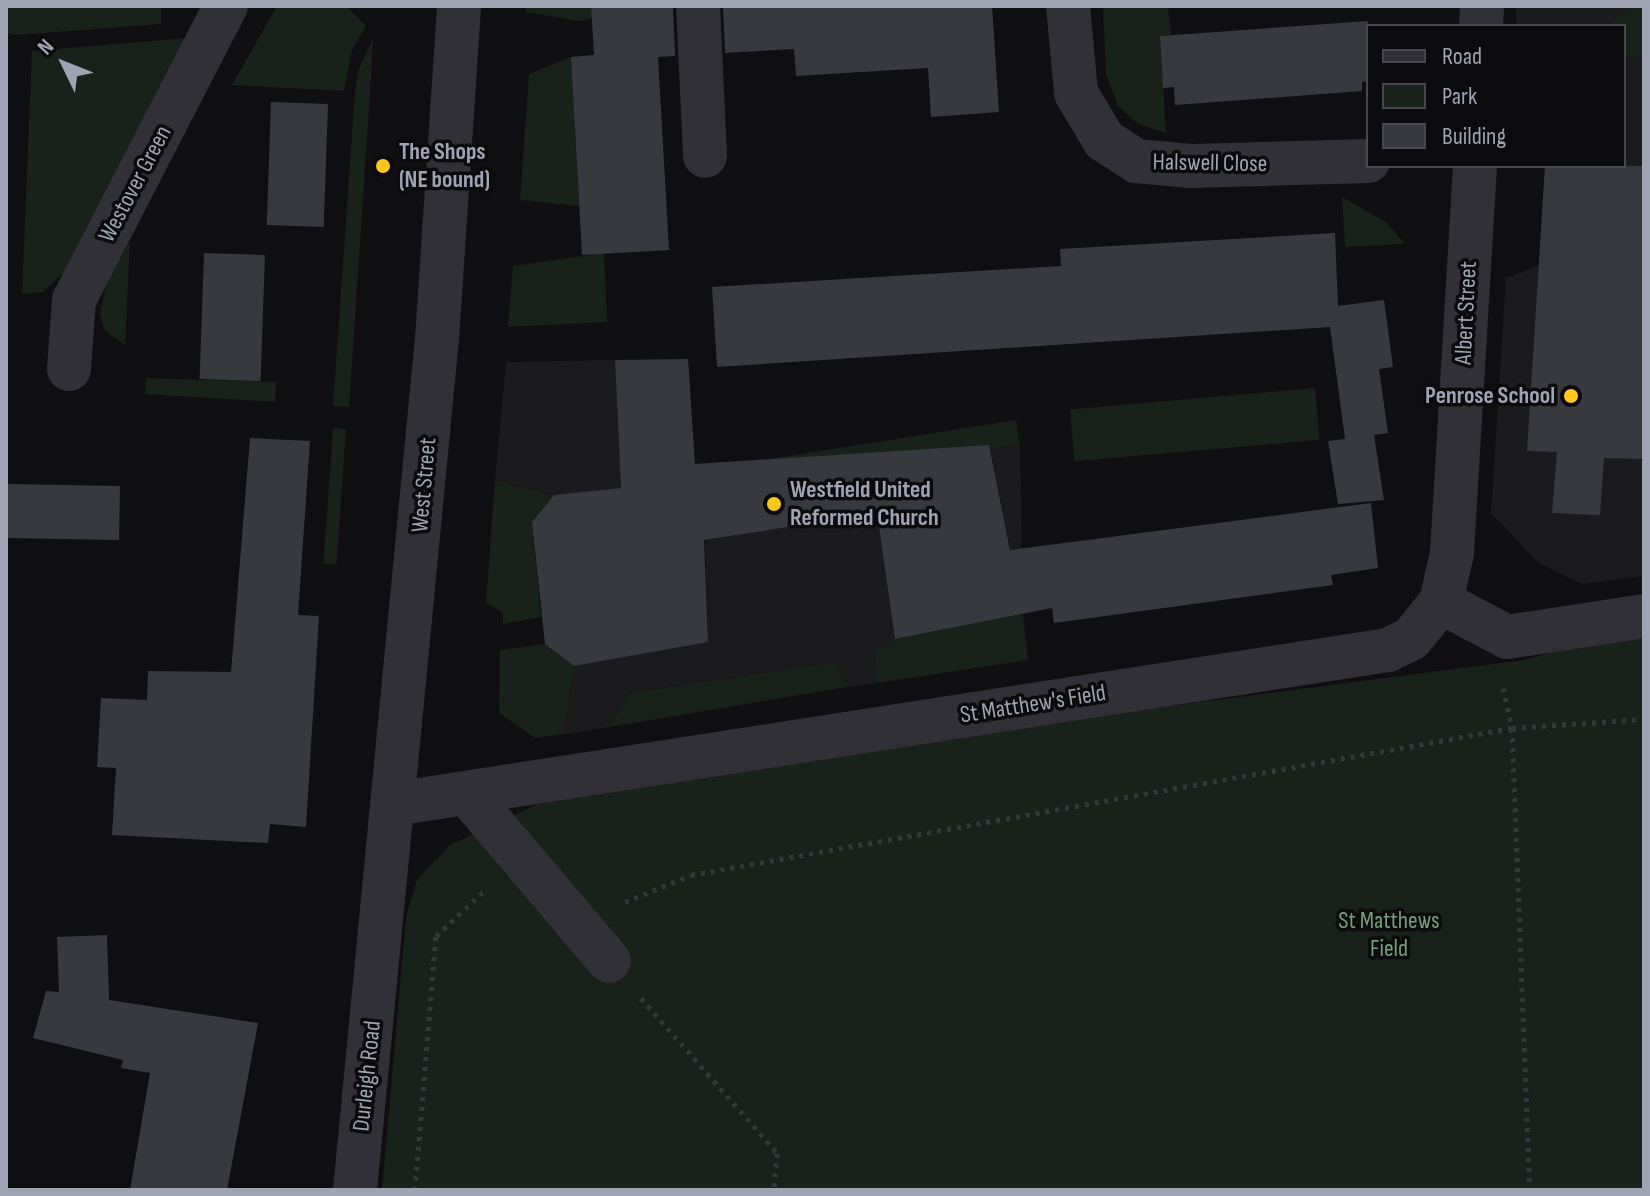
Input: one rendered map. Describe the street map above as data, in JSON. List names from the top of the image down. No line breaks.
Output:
{"streets":{"street":["Halswell Close","Westover Green","Albert Street","West Street","St Matthew's Field","Durleigh Road"]},"crossings":[["Albert Street","St Matthew's Field"],["West Street","St Matthew's Field"],["West Street","Durleigh Road"]],"parks":["St Matthews Field"],"places":["The Shops (NE bound)","Penrose School","Westfield United Reformed Church"],"legend":["Road","Park","Building"],"north":"top left"}
